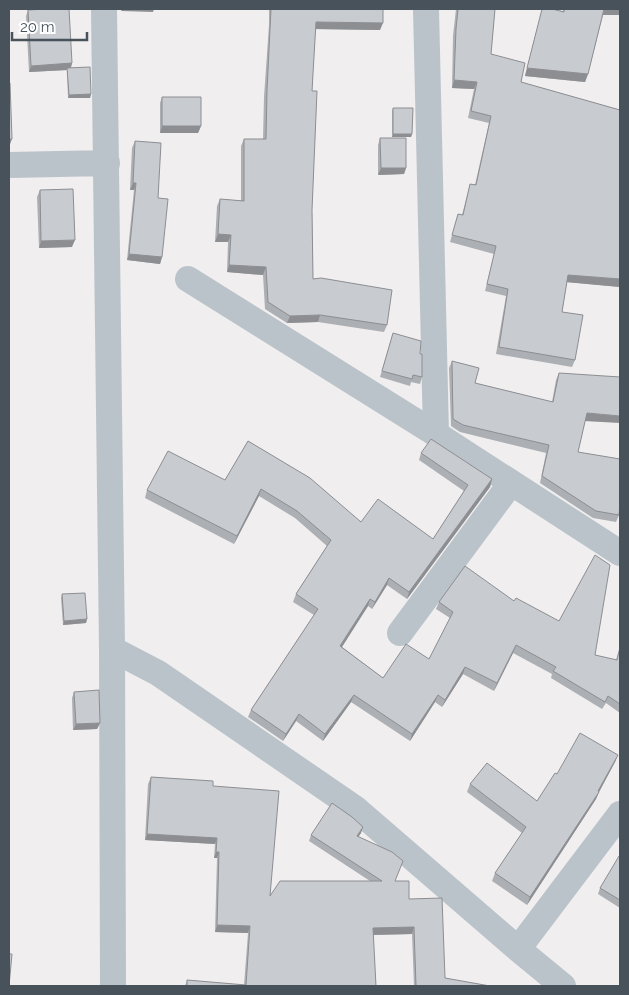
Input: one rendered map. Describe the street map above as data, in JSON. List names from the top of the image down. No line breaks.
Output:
{"scale_bar":"20 m"}
